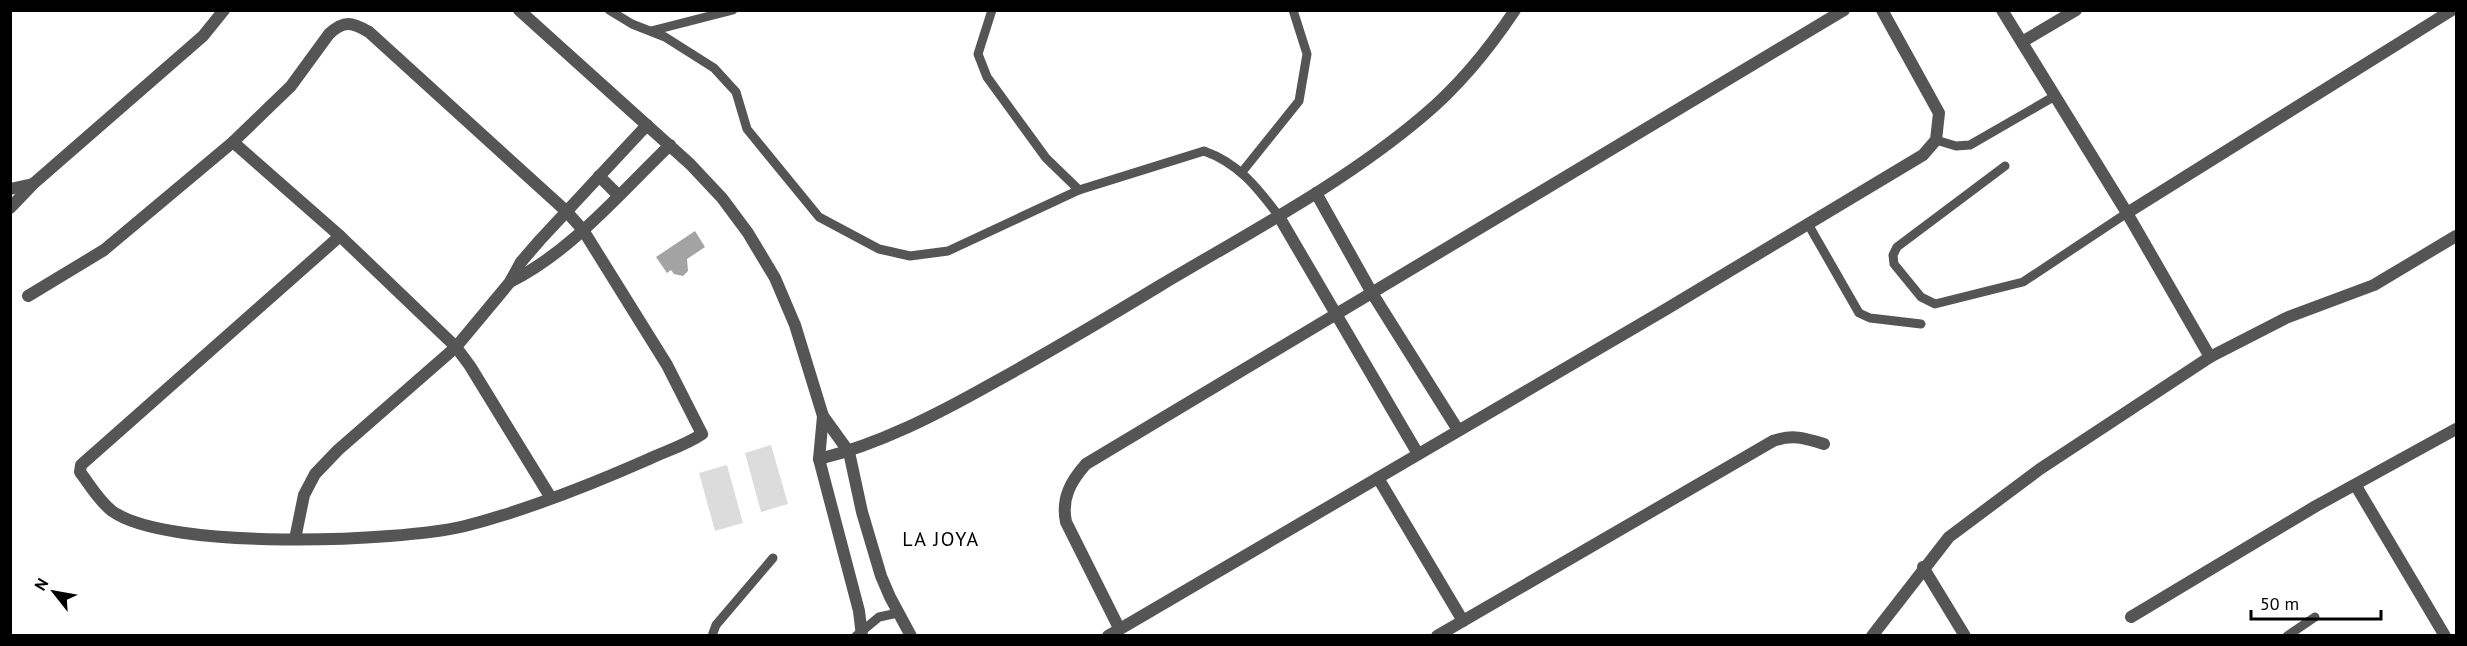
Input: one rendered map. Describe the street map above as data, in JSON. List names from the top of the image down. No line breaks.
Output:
{"districts":["LA JOYA"],"scale_bar":"50 m","north":"top left"}
